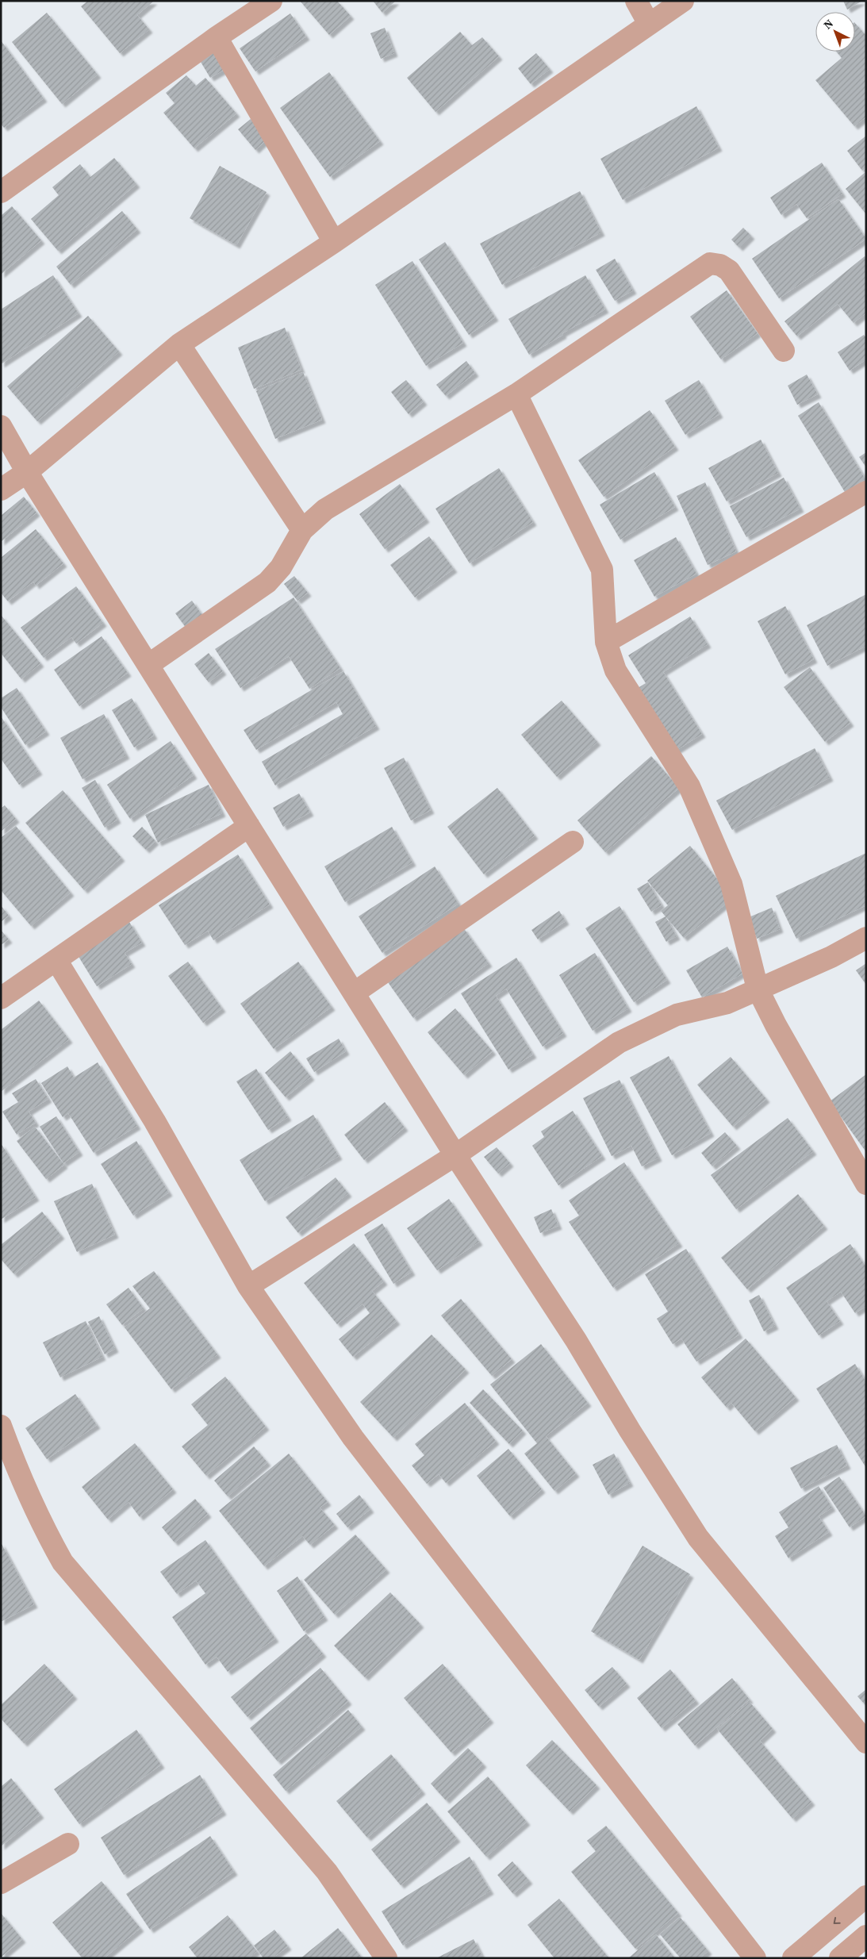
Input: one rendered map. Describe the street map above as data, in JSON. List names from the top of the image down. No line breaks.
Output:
{"north":"top left"}
